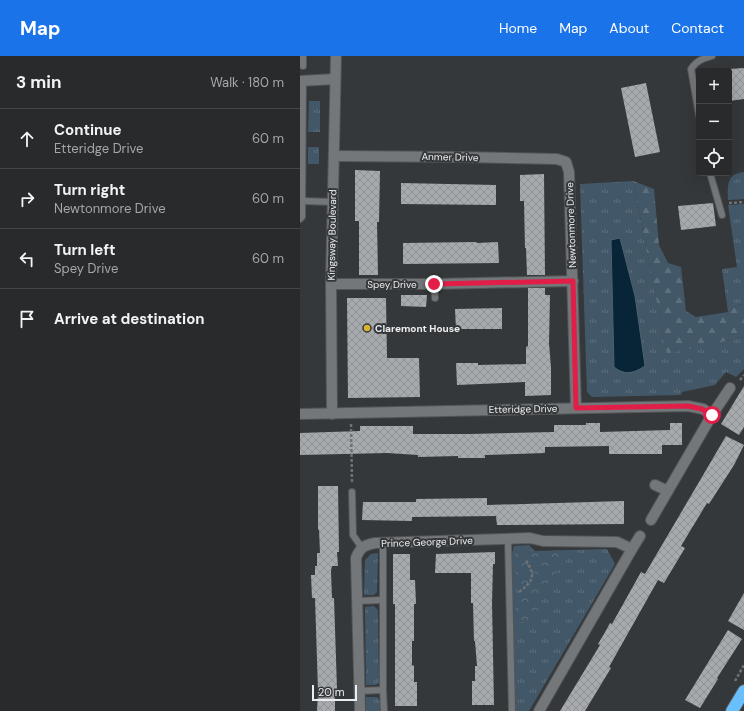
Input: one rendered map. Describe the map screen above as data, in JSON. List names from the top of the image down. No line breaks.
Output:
{"streets":{"street":["Anmer Drive","Newtonmore Drive","Kingsway Boulevard","Spey Drive","Etteridge Drive","Prince George Drive"]},"crossings":[["Anmer Drive","Newtonmore Drive"],["Anmer Drive","Kingsway Boulevard"],["Newtonmore Drive","Spey Drive"],["Newtonmore Drive","Etteridge Drive"],["Kingsway Boulevard","Spey Drive"],["Kingsway Boulevard","Etteridge Drive"]],"places":["Claremont House"],"scale_bar":"20 m","page":{"header":"Map","nav":["Home","Map","About","Contact"],"heading":["3 min","Walk · 180 m"],"map_buttons":["+","−"],"list":[["Continue","Etteridge Drive","60 m"],["Turn right","Newtonmore Drive","60 m"],["Turn left","Spey Drive","60 m"],"Arrive at destination"],"scale":"20 m"}}
